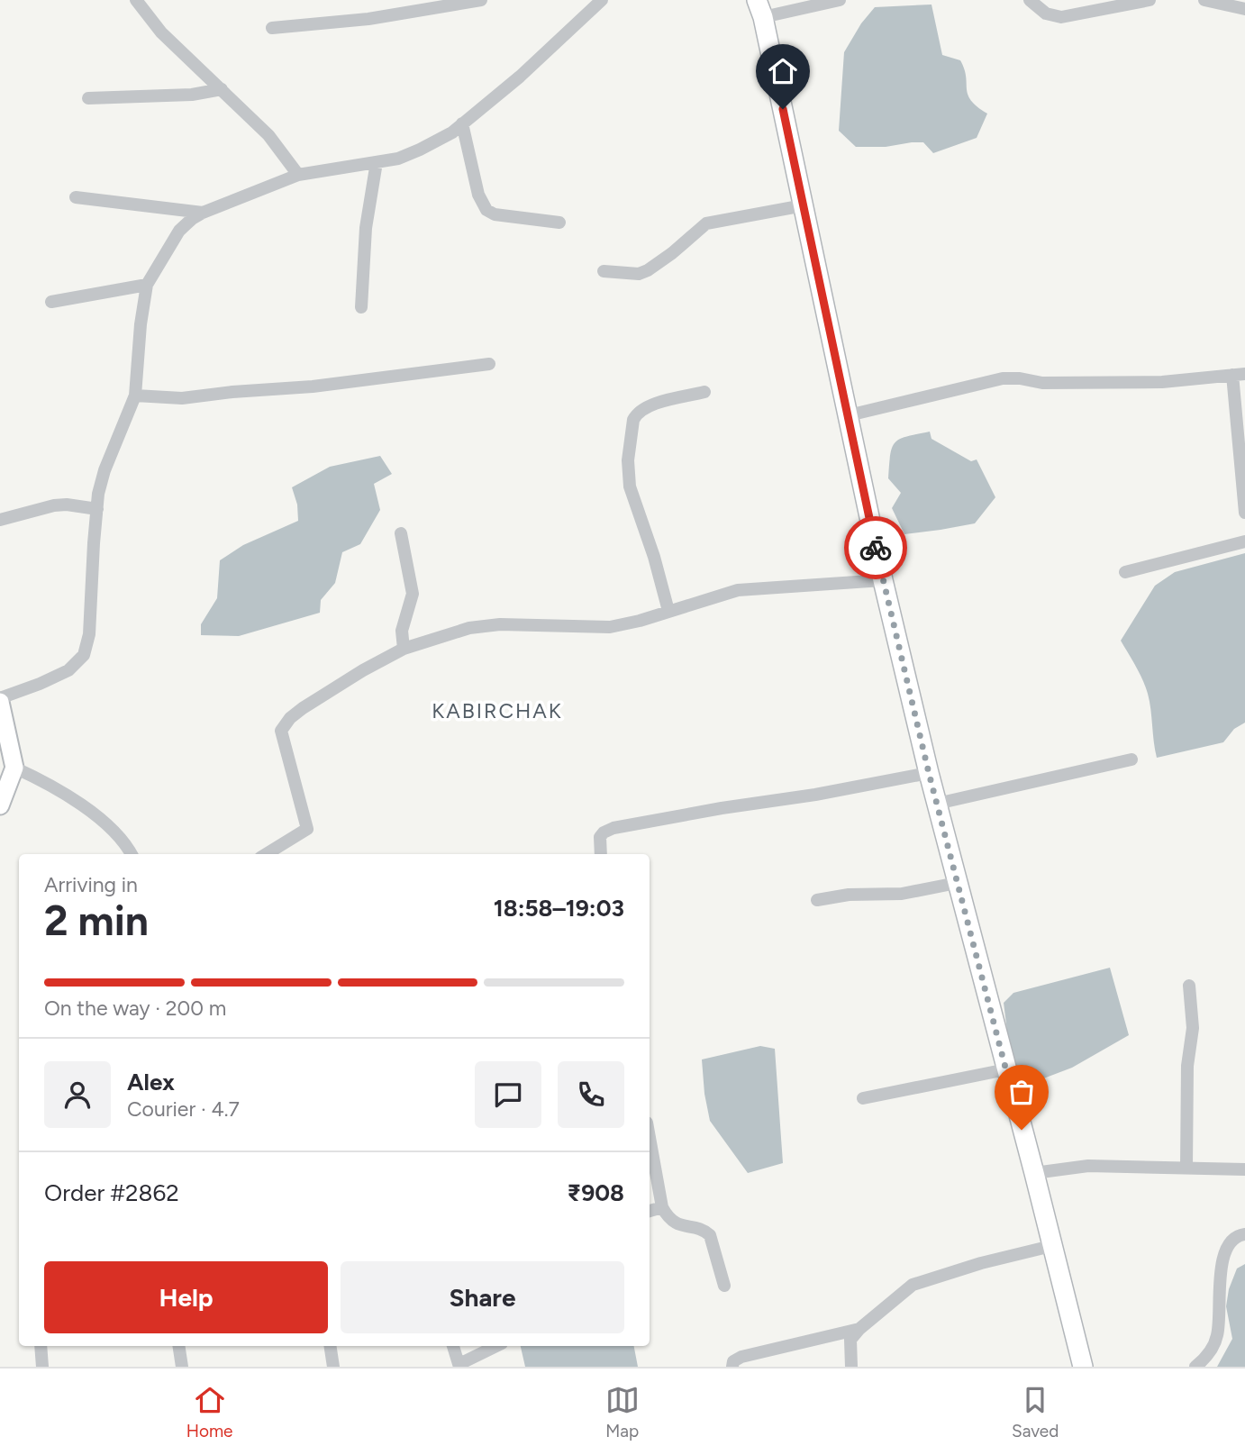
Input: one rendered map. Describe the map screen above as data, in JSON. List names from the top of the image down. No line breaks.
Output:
{"districts":["KABIRCHAK"],"page":{"heading":["2 min","Arriving in","18:58–19:03"],"panel":["Alex","Courier · 4.7","Order #2862","₹908"],"bar":"On the way · 200 m","buttons":["Help","Share"],"tabs":["Home","Map","Saved"]}}
